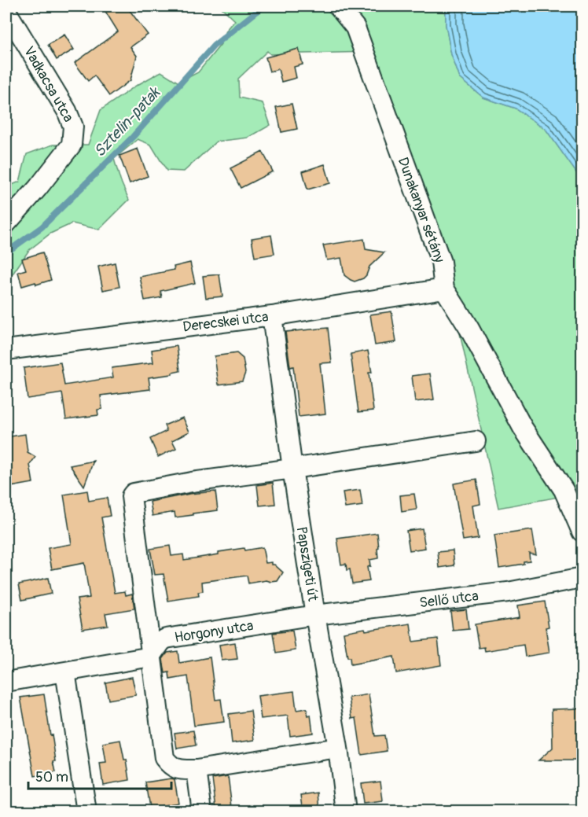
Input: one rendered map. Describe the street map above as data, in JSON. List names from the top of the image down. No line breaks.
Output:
{"streets":{"street":["Vadkacsa utca","Dunakanyar sétány","Derecskei utca","Papszigeti út","Sellő utca","Horgony utca"]},"crossings":[["Dunakanyar sétány","Derecskei utca"],["Derecskei utca","Papszigeti út"],["Papszigeti út","Sellő utca"],["Papszigeti út","Horgony utca"],["Sellő utca","Horgony utca"]],"water":["Sztelin-patak"],"scale_bar":"50 m"}
